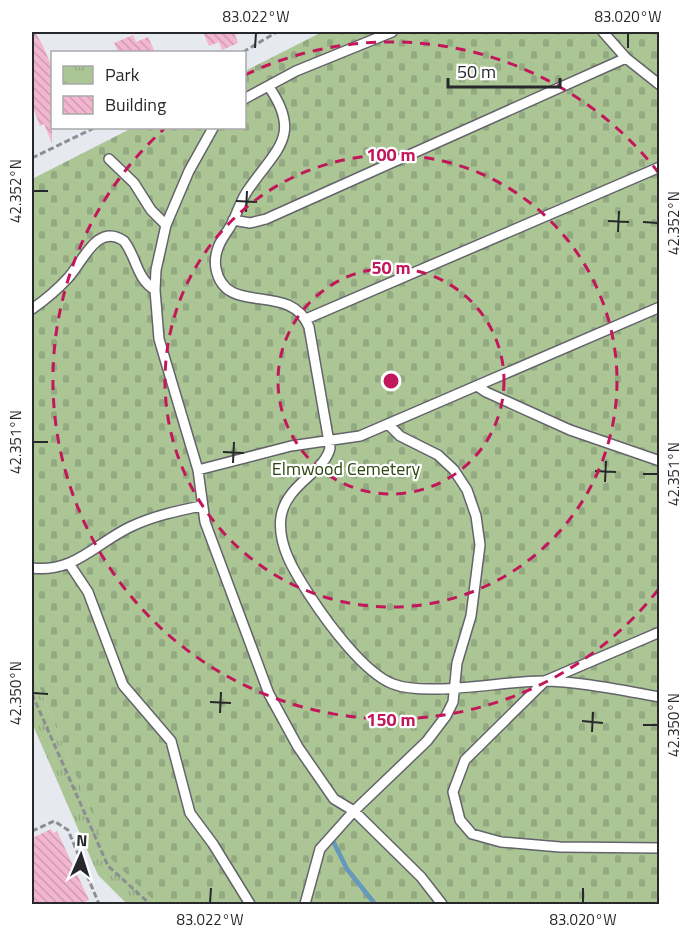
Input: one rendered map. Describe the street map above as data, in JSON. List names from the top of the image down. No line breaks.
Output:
{"parks":["Elmwood Cemetery"],"legend":["Park","Building"],"scale_bar":"50 m","north":"top","coordinates":["83.022°W","83.020°W","42.352°N","42.351°N","42.350°N"],"rings":["100 m","50 m","150 m"]}
